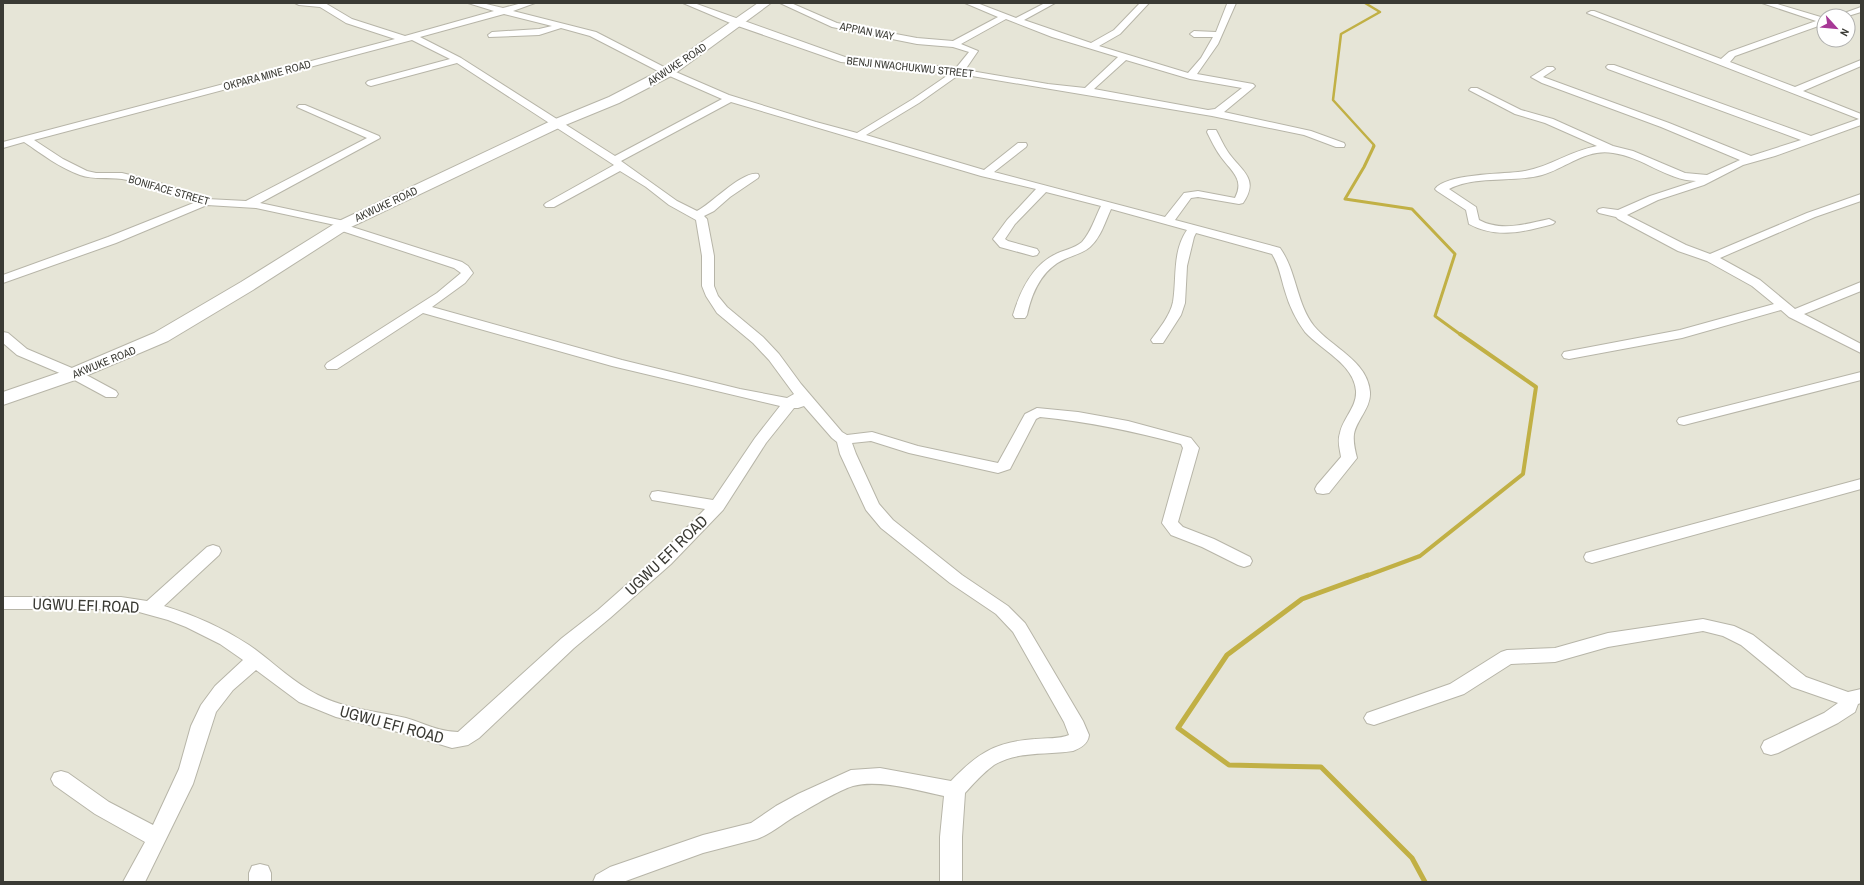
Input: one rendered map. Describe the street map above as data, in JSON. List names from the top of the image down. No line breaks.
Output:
{"streets":{"main road":["AKWUKE ROAD"],"street":["APPIAN WAY","BENJI NWACHUKWU STREET","OKPARA MINE ROAD","BONIFACE STREET","UGWU EFI ROAD"]},"crossings":[["APPIAN WAY","BENJI NWACHUKWU STREET"],["AKWUKE ROAD","BENJI NWACHUKWU STREET"],["AKWUKE ROAD","BONIFACE STREET"],["OKPARA MINE ROAD","BONIFACE STREET"]],"north":"bottom right"}
